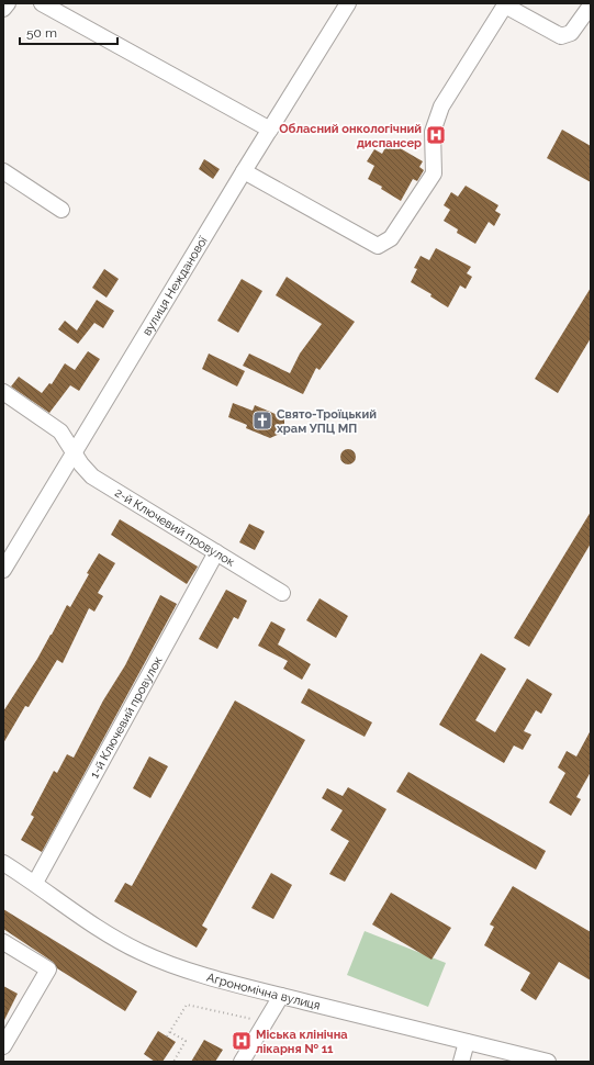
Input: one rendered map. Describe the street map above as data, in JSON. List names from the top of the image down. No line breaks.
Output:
{"streets":{"street":["вулиця Нежданової","2-й Ключевий провулок","1-й Ключевий провулок","Агрономічна вулиця"]},"crossings":[["вулиця Нежданової","2-й Ключевий провулок"],["2-й Ключевий провулок","1-й Ключевий провулок"],["1-й Ключевий провулок","Агрономічна вулиця"]],"places":{"hospital":["Обласний онкологічний диспансер","Міська клінічна лікарня № 11"],"church":["Свято-Троїцький храм УПЦ МП"]},"scale_bar":"50 m"}
